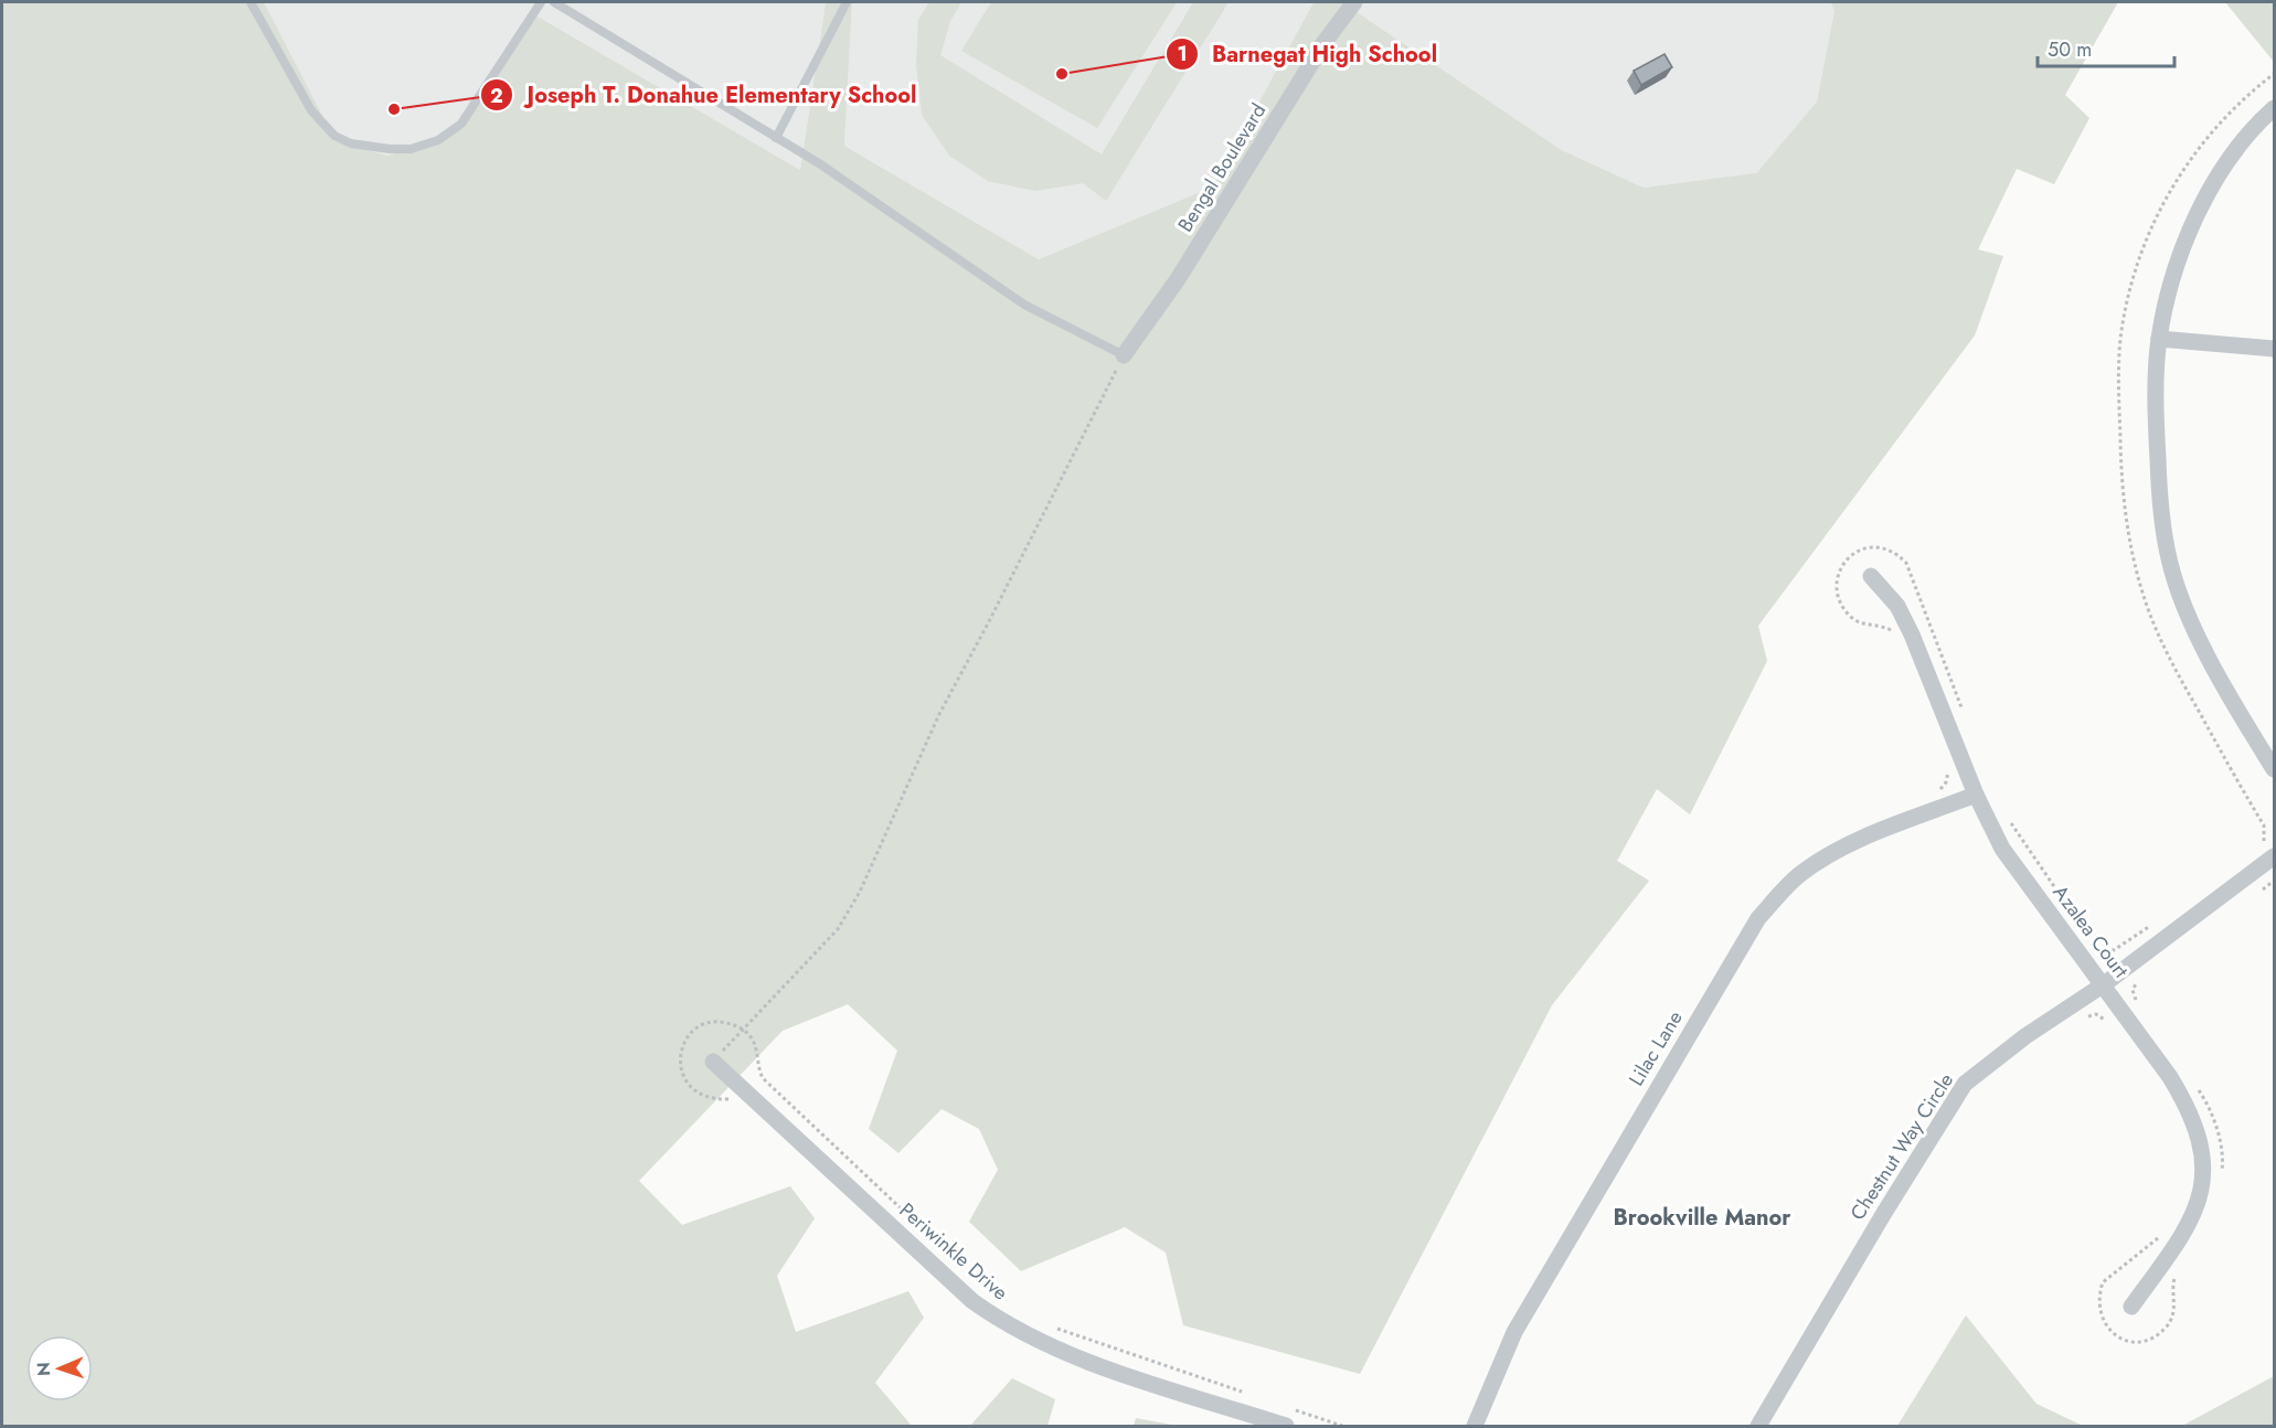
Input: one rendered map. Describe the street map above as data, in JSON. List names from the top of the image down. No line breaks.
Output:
{"streets":{"street":["Bengal Boulevard","Azalea Court","Lilac Lane","Chestnut Way Circle","Periwinkle Drive"]},"crossings":[["Azalea Court","Lilac Lane"],["Azalea Court","Chestnut Way Circle"]],"districts":["Brookville Manor"],"places":["Barnegat High School","Joseph T. Donahue Elementary School"],"scale_bar":"50 m","north":"left"}
